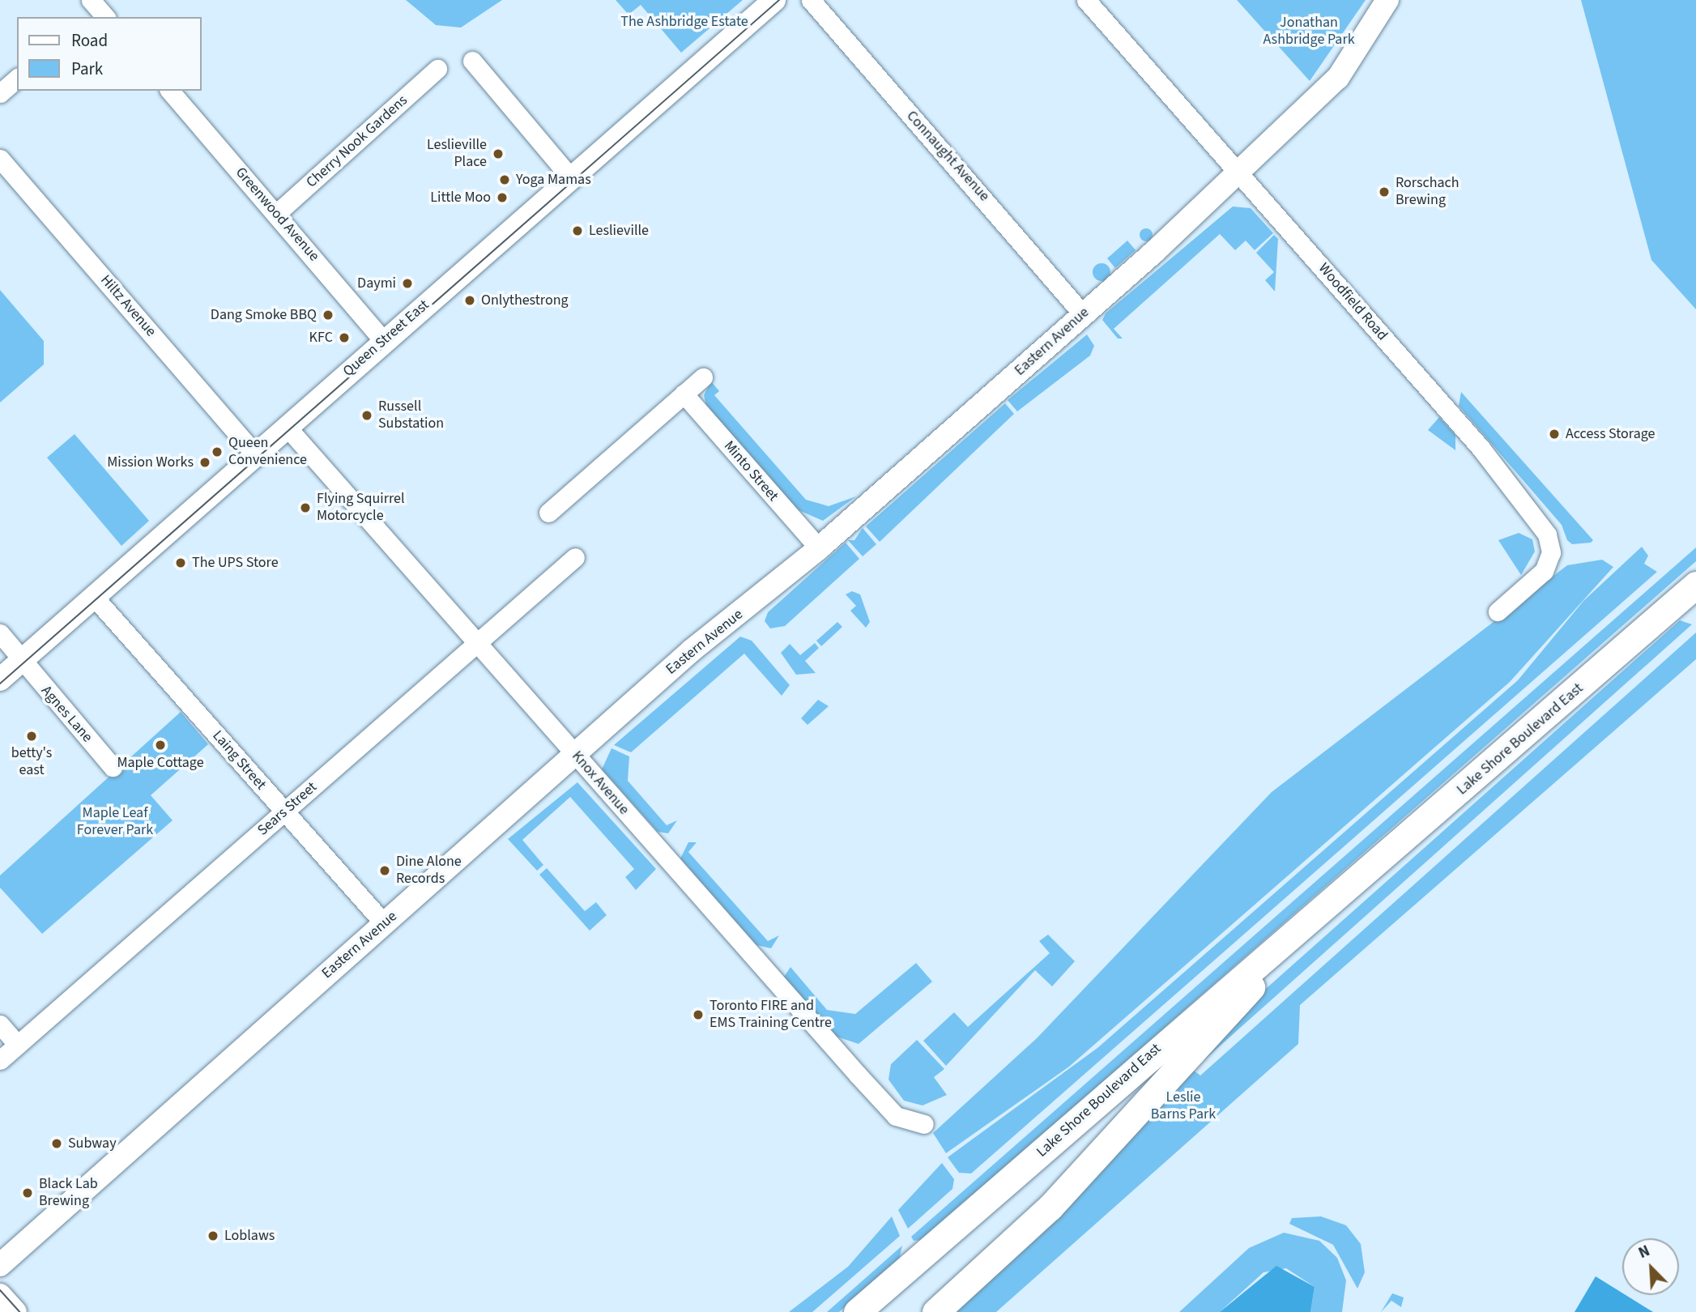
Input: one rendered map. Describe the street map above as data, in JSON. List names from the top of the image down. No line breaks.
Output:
{"streets":{"highway":["Lake Shore Boulevard East"],"main road":["Queen Street East","Eastern Avenue"],"street":["Cherry Nook Gardens","Connaught Avenue","Greenwood Avenue","Woodfield Road","Hiltz Avenue","Minto Street","Agnes Lane","Laing Street","Knox Avenue","Sears Street"]},"crossings":[["Cherry Nook Gardens","Greenwood Avenue"],["Connaught Avenue","Eastern Avenue"],["Greenwood Avenue","Queen Street East"],["Woodfield Road","Eastern Avenue"],["Hiltz Avenue","Queen Street East"],["Queen Street East","Agnes Lane"],["Queen Street East","Laing Street"],["Queen Street East","Knox Avenue"],["Eastern Avenue","Minto Street"],["Eastern Avenue","Laing Street"],["Eastern Avenue","Knox Avenue"],["Laing Street","Sears Street"],["Knox Avenue","Sears Street"]],"parks":["The Ashbridge Estate","Jonathan Ashbridge Park","Maple Leaf Forever Park","Leslie Barns Park"],"places":["Leslieville Place","Yoga Mamas","Rorschach Brewing","Little Moo","Leslieville","Daymi","Onlythestrong","Dang Smoke BBQ","KFC","Russell Substation","Access Storage","Queen Convenience","Mission Works","Flying Squirrel Motorcycle","The UPS Store","betty's east","Maple Cottage","Dine Alone Records","Toronto FIRE and EMS Training Centre","Subway","Black Lab Brewing","Loblaws"],"legend":["Road","Park"],"north":"top left"}
